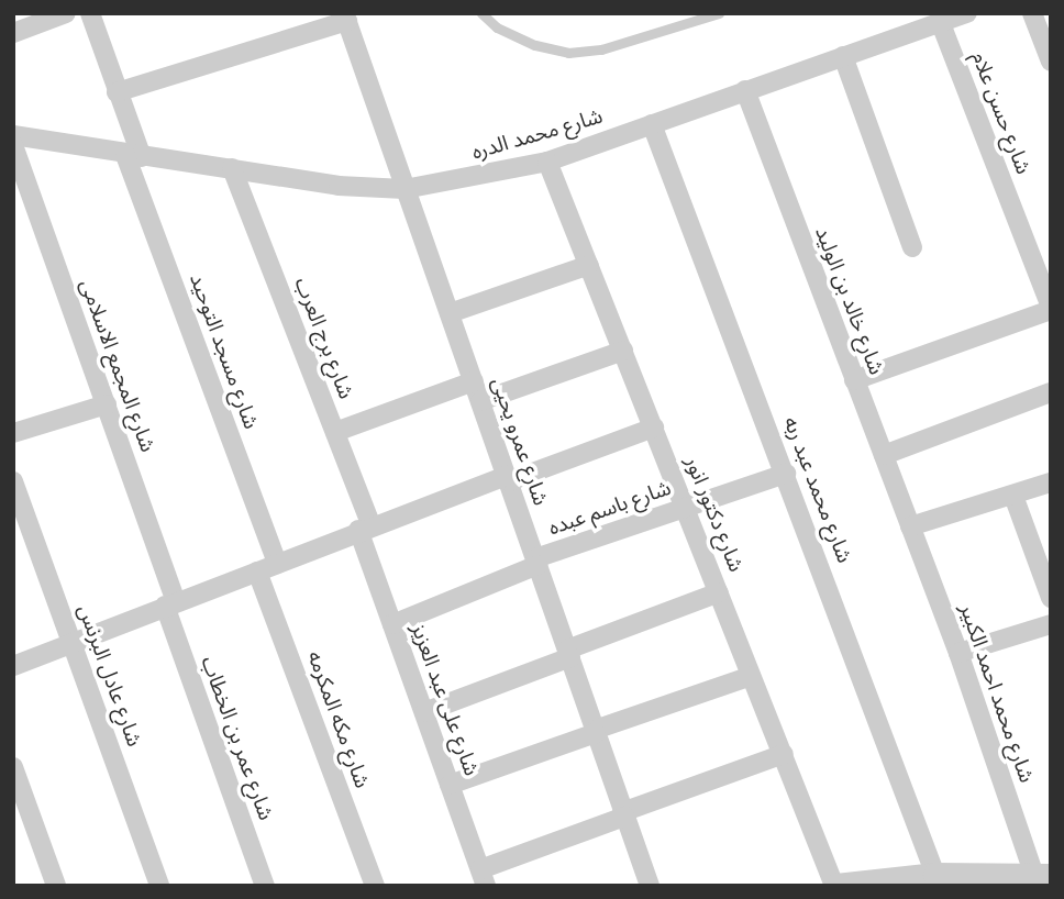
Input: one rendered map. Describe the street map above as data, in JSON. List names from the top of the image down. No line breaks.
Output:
{"streets":{"street":["شارع حسن علام","شارع محمد الدره","شارع خالد بن الوليد","شارع برج العرب","شارع مسجد التوحيد","شارع المجمع الاسلامى","شارع عمرو يحيى","شارع محمد عبد ربه","شارع باسم عبده","شارع دكتور انور","شارع عادل البرنس","شارع محمد احمد الكبير","شارع على عبد العزيز","شارع مكه المكرمه","شارع عمر بن الخطاب"]},"crossings":[["شارع حسن علام","شارع محمد الدره"],["شارع محمد الدره","شارع خالد بن الوليد"],["شارع محمد الدره","شارع برج العرب"],["شارع محمد الدره","شارع مسجد التوحيد"],["شارع محمد الدره","شارع عمرو يحيى"],["شارع محمد الدره","شارع محمد عبد ربه"],["شارع محمد الدره","شارع دكتور انور"],["شارع خالد بن الوليد","شارع محمد احمد الكبير"],["شارع برج العرب","شارع على عبد العزيز"],["شارع المجمع الاسلامى","شارع عمر بن الخطاب"],["شارع عمرو يحيى","شارع باسم عبده"],["شارع محمد عبد ربه","شارع باسم عبده"],["شارع باسم عبده","شارع دكتور انور"],["شارع باسم عبده","شارع على عبد العزيز"]]}
